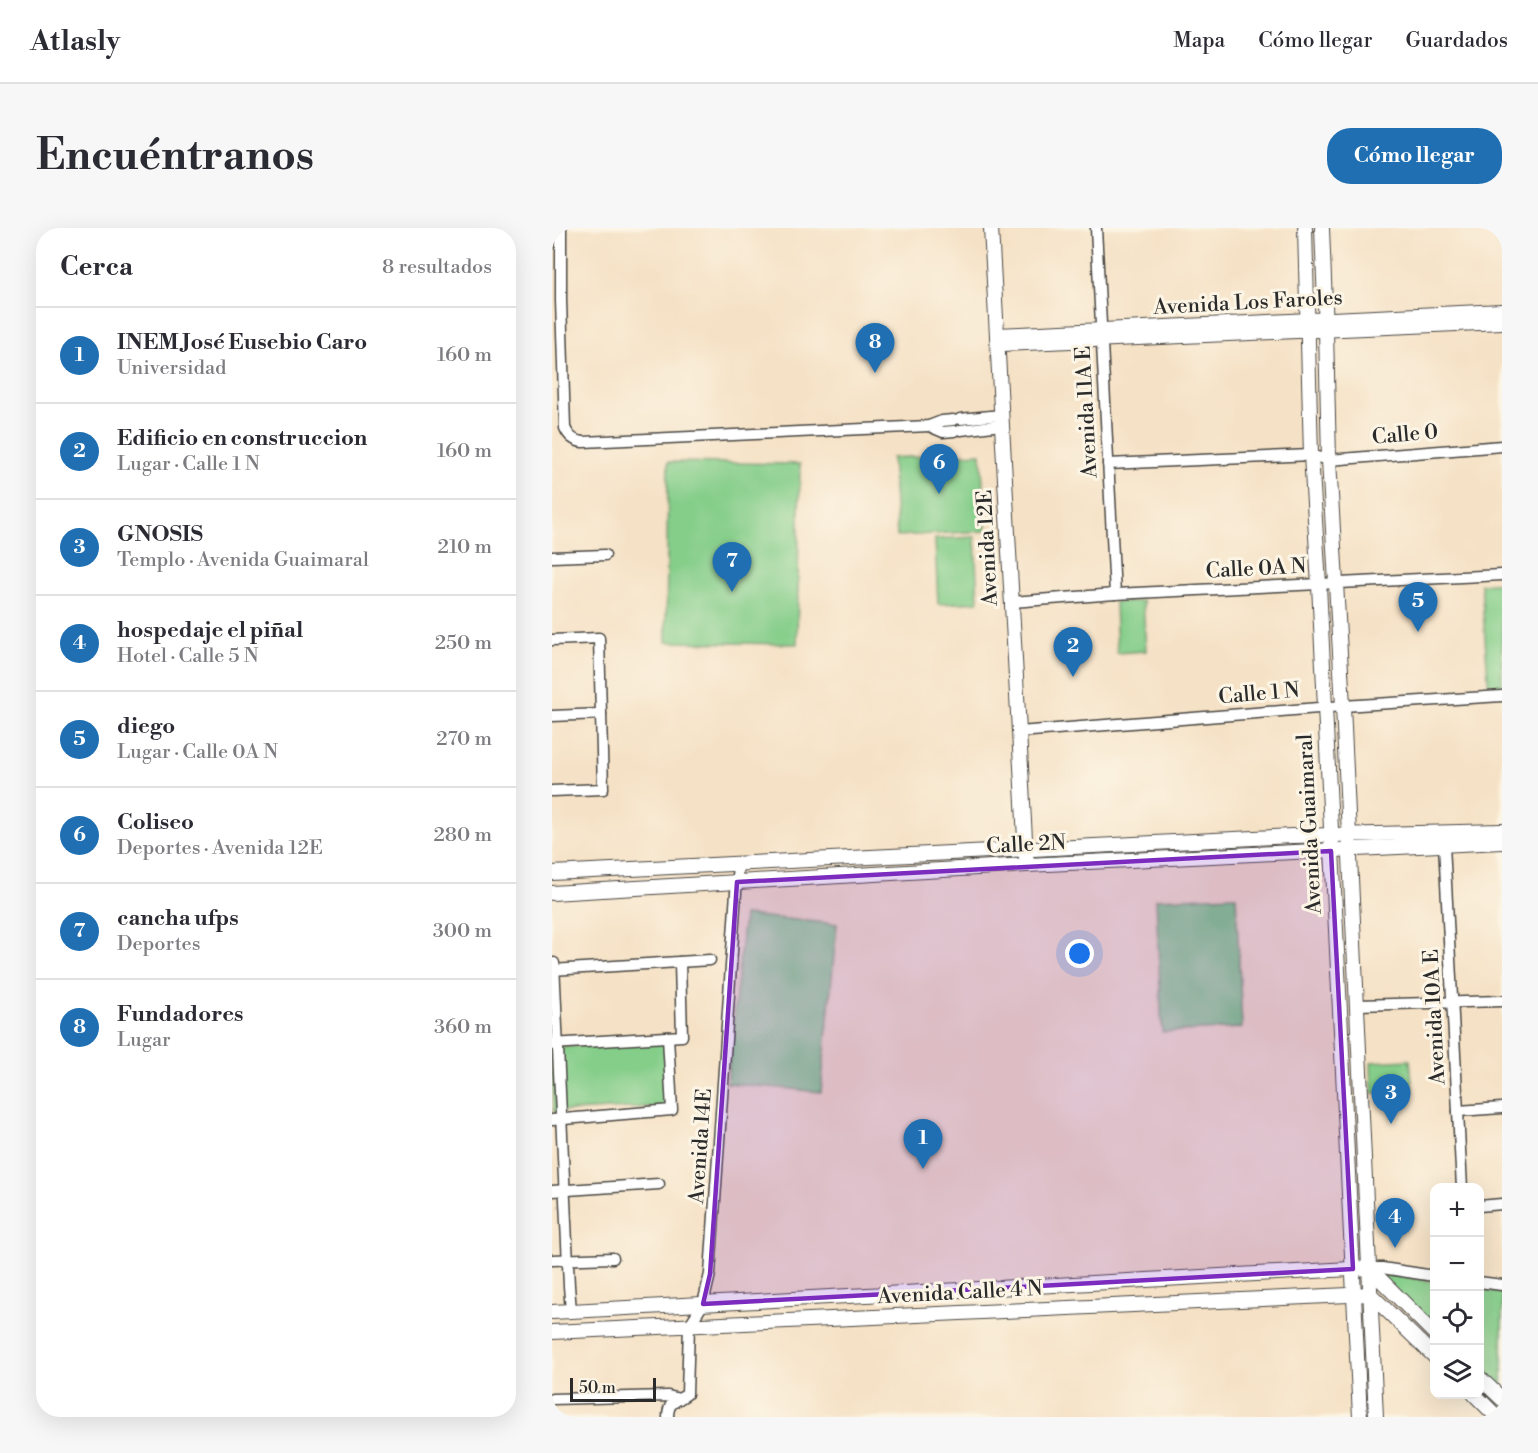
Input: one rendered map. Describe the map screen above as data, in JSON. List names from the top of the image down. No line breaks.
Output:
{"streets":{"street":["Avenida Los Faroles","Avenida 11A E","Calle 0","Avenida 12E","Calle 0A N","Calle 1 N","Avenida Guaimaral","Calle 2N","Avenida 10A E","Avenida 14E","Avenida Calle 4 N"]},"crossings":[["Avenida Los Faroles","Avenida 11A E"],["Avenida Los Faroles","Avenida 12E"],["Avenida Los Faroles","Avenida Guaimaral"],["Avenida 11A E","Calle 0"],["Avenida 11A E","Calle 0A N"],["Calle 0","Avenida Guaimaral"],["Avenida 12E","Calle 0A N"],["Avenida 12E","Calle 1 N"],["Avenida 12E","Calle 2N"],["Calle 0A N","Avenida Guaimaral"],["Calle 1 N","Avenida Guaimaral"],["Avenida Guaimaral","Calle 2N"],["Avenida Guaimaral","Avenida Calle 4 N"],["Calle 2N","Avenida 10A E"],["Calle 2N","Avenida 14E"],["Avenida 14E","Avenida Calle 4 N"]],"scale_bar":"50 m","page":{"header":"Atlasly","nav":["Mapa","Cómo llegar","Guardados"],"buttons":"Cómo llegar","title":"Encuéntranos","heading":["Cerca","8 resultados"],"list":[{"mark":"1","name":"INEM José Eusebio Caro","note":"Universidad","value":"160 m"},{"mark":"2","name":"Edificio en construccion","note":"Lugar · Calle 1 N","value":"160 m"},{"mark":"3","name":"GNOSIS","note":"Templo · Avenida Guaimaral","value":"210 m"},{"mark":"4","name":"hospedaje el piñal","note":"Hotel · Calle 5 N","value":"250 m"},{"mark":"5","name":"diego","note":"Lugar · Calle 0A N","value":"270 m"},{"mark":"6","name":"Coliseo","note":"Deportes · Avenida 12E","value":"280 m"},{"mark":"7","name":"cancha ufps","note":"Deportes","value":"300 m"},{"mark":"8","name":"Fundadores","note":"Lugar","value":"360 m"}],"pins":["8","6","7","5","2","3","1","4"],"map_buttons":["+","−"],"scale":"50 m"}}
